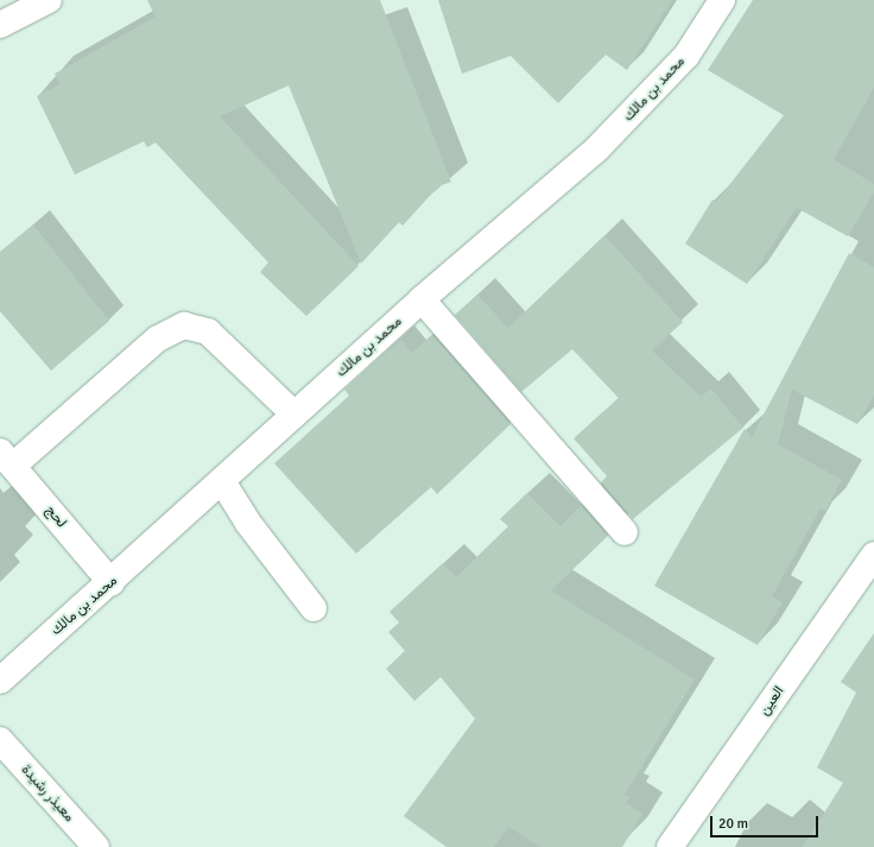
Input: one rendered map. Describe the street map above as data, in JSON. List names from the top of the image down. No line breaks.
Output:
{"streets":{"street":["محمد بن مالك","لحج","العين","معيذر رشيدة"]},"crossings":[["محمد بن مالك","لحج"]],"scale_bar":"20 m"}
